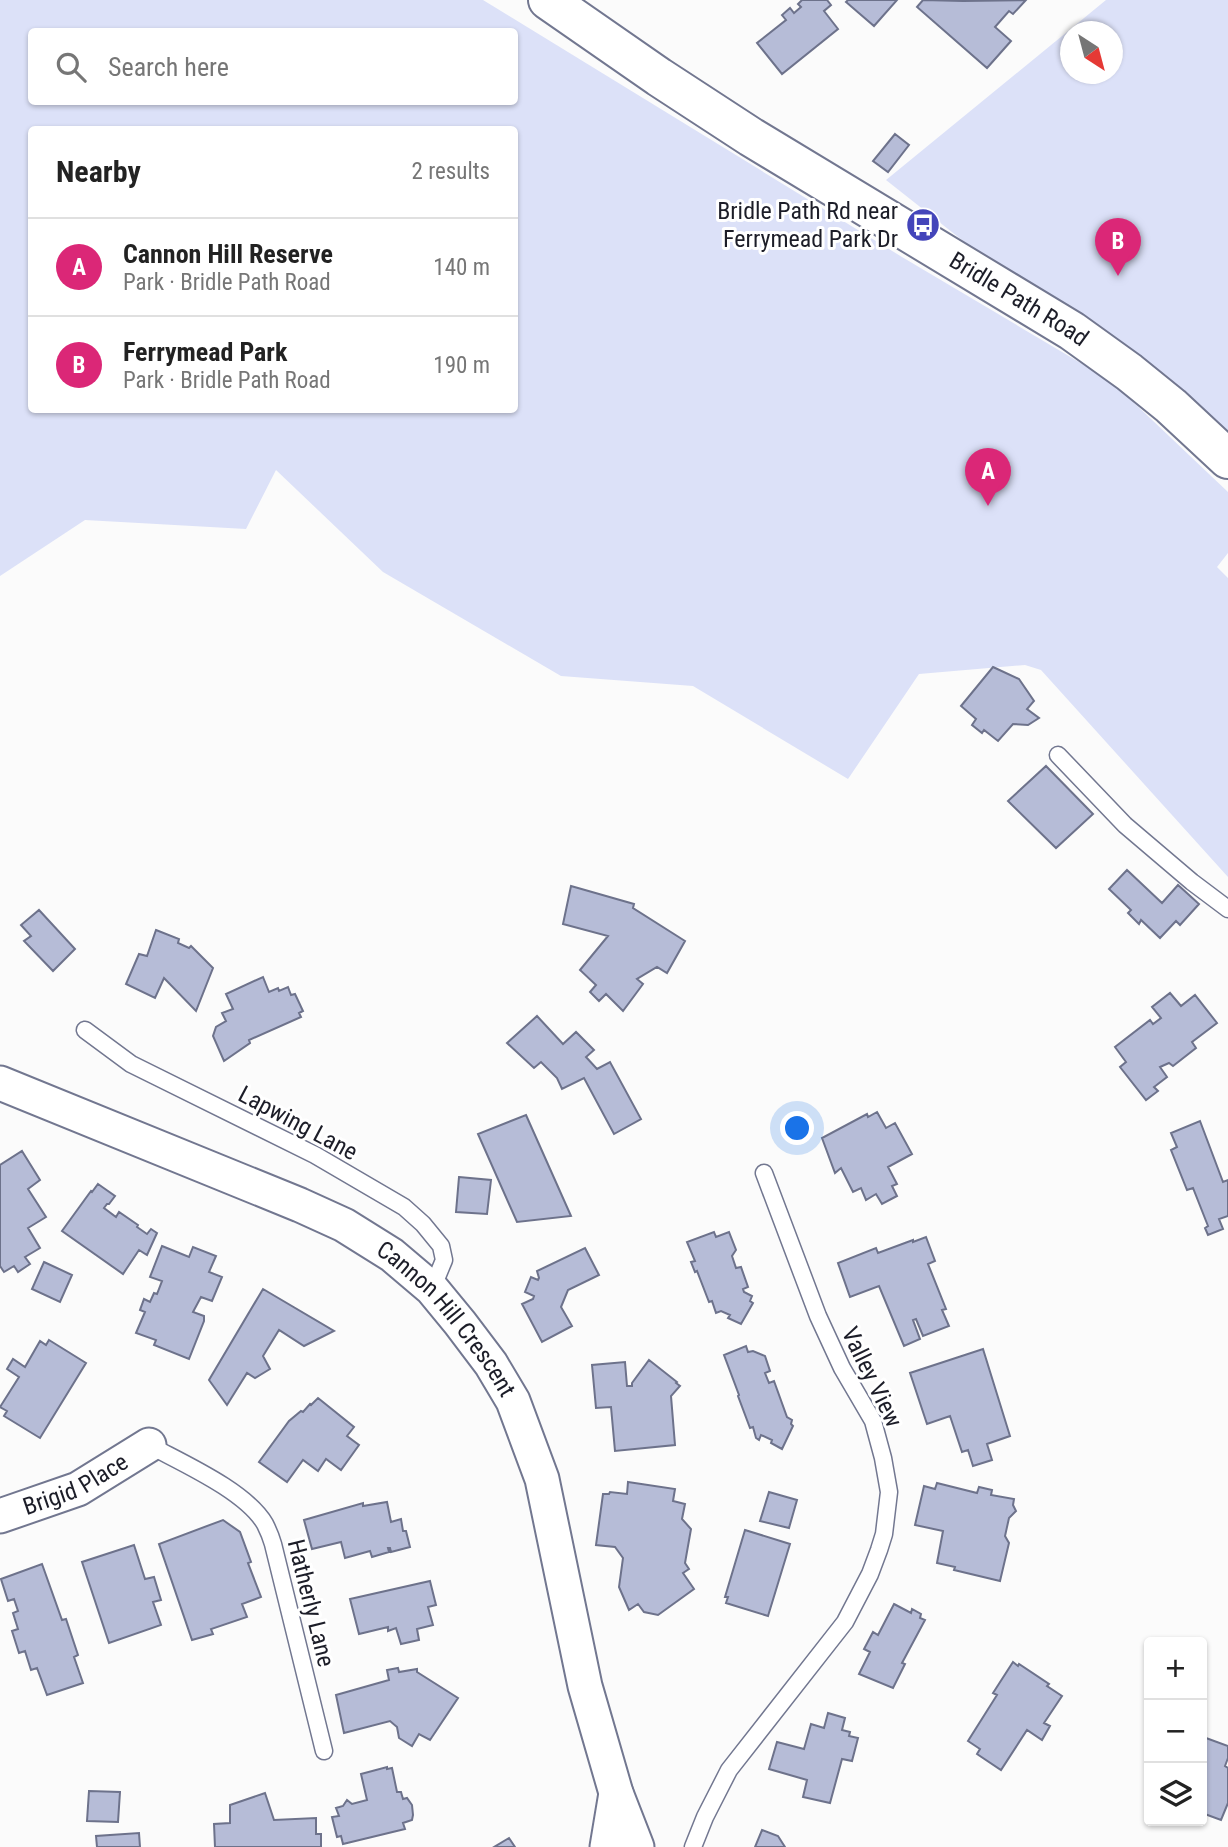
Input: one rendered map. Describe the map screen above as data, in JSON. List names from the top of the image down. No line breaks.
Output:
{"streets":{"street":["Bridle Path Road","Cannon Hill Crescent","Brigid Place"],"lane":["Lapwing Lane","Valley View","Hatherly Lane"]},"crossings":[["Lapwing Lane","Cannon Hill Crescent"],["Brigid Place","Hatherly Lane"]],"places":{"bus stop":["Bridle Path Rd near Ferrymead Park Dr"]},"north":"bottom right","page":{"search":"Search here","heading":["Nearby","2 results"],"list":[{"mark":"A","name":"Cannon Hill Reserve","note":"Park · Bridle Path Road","value":"140 m"},{"mark":"B","name":"Ferrymead Park","note":"Park · Bridle Path Road","value":"190 m"}],"pins":["B","A"],"map_buttons":["+","−"]}}
